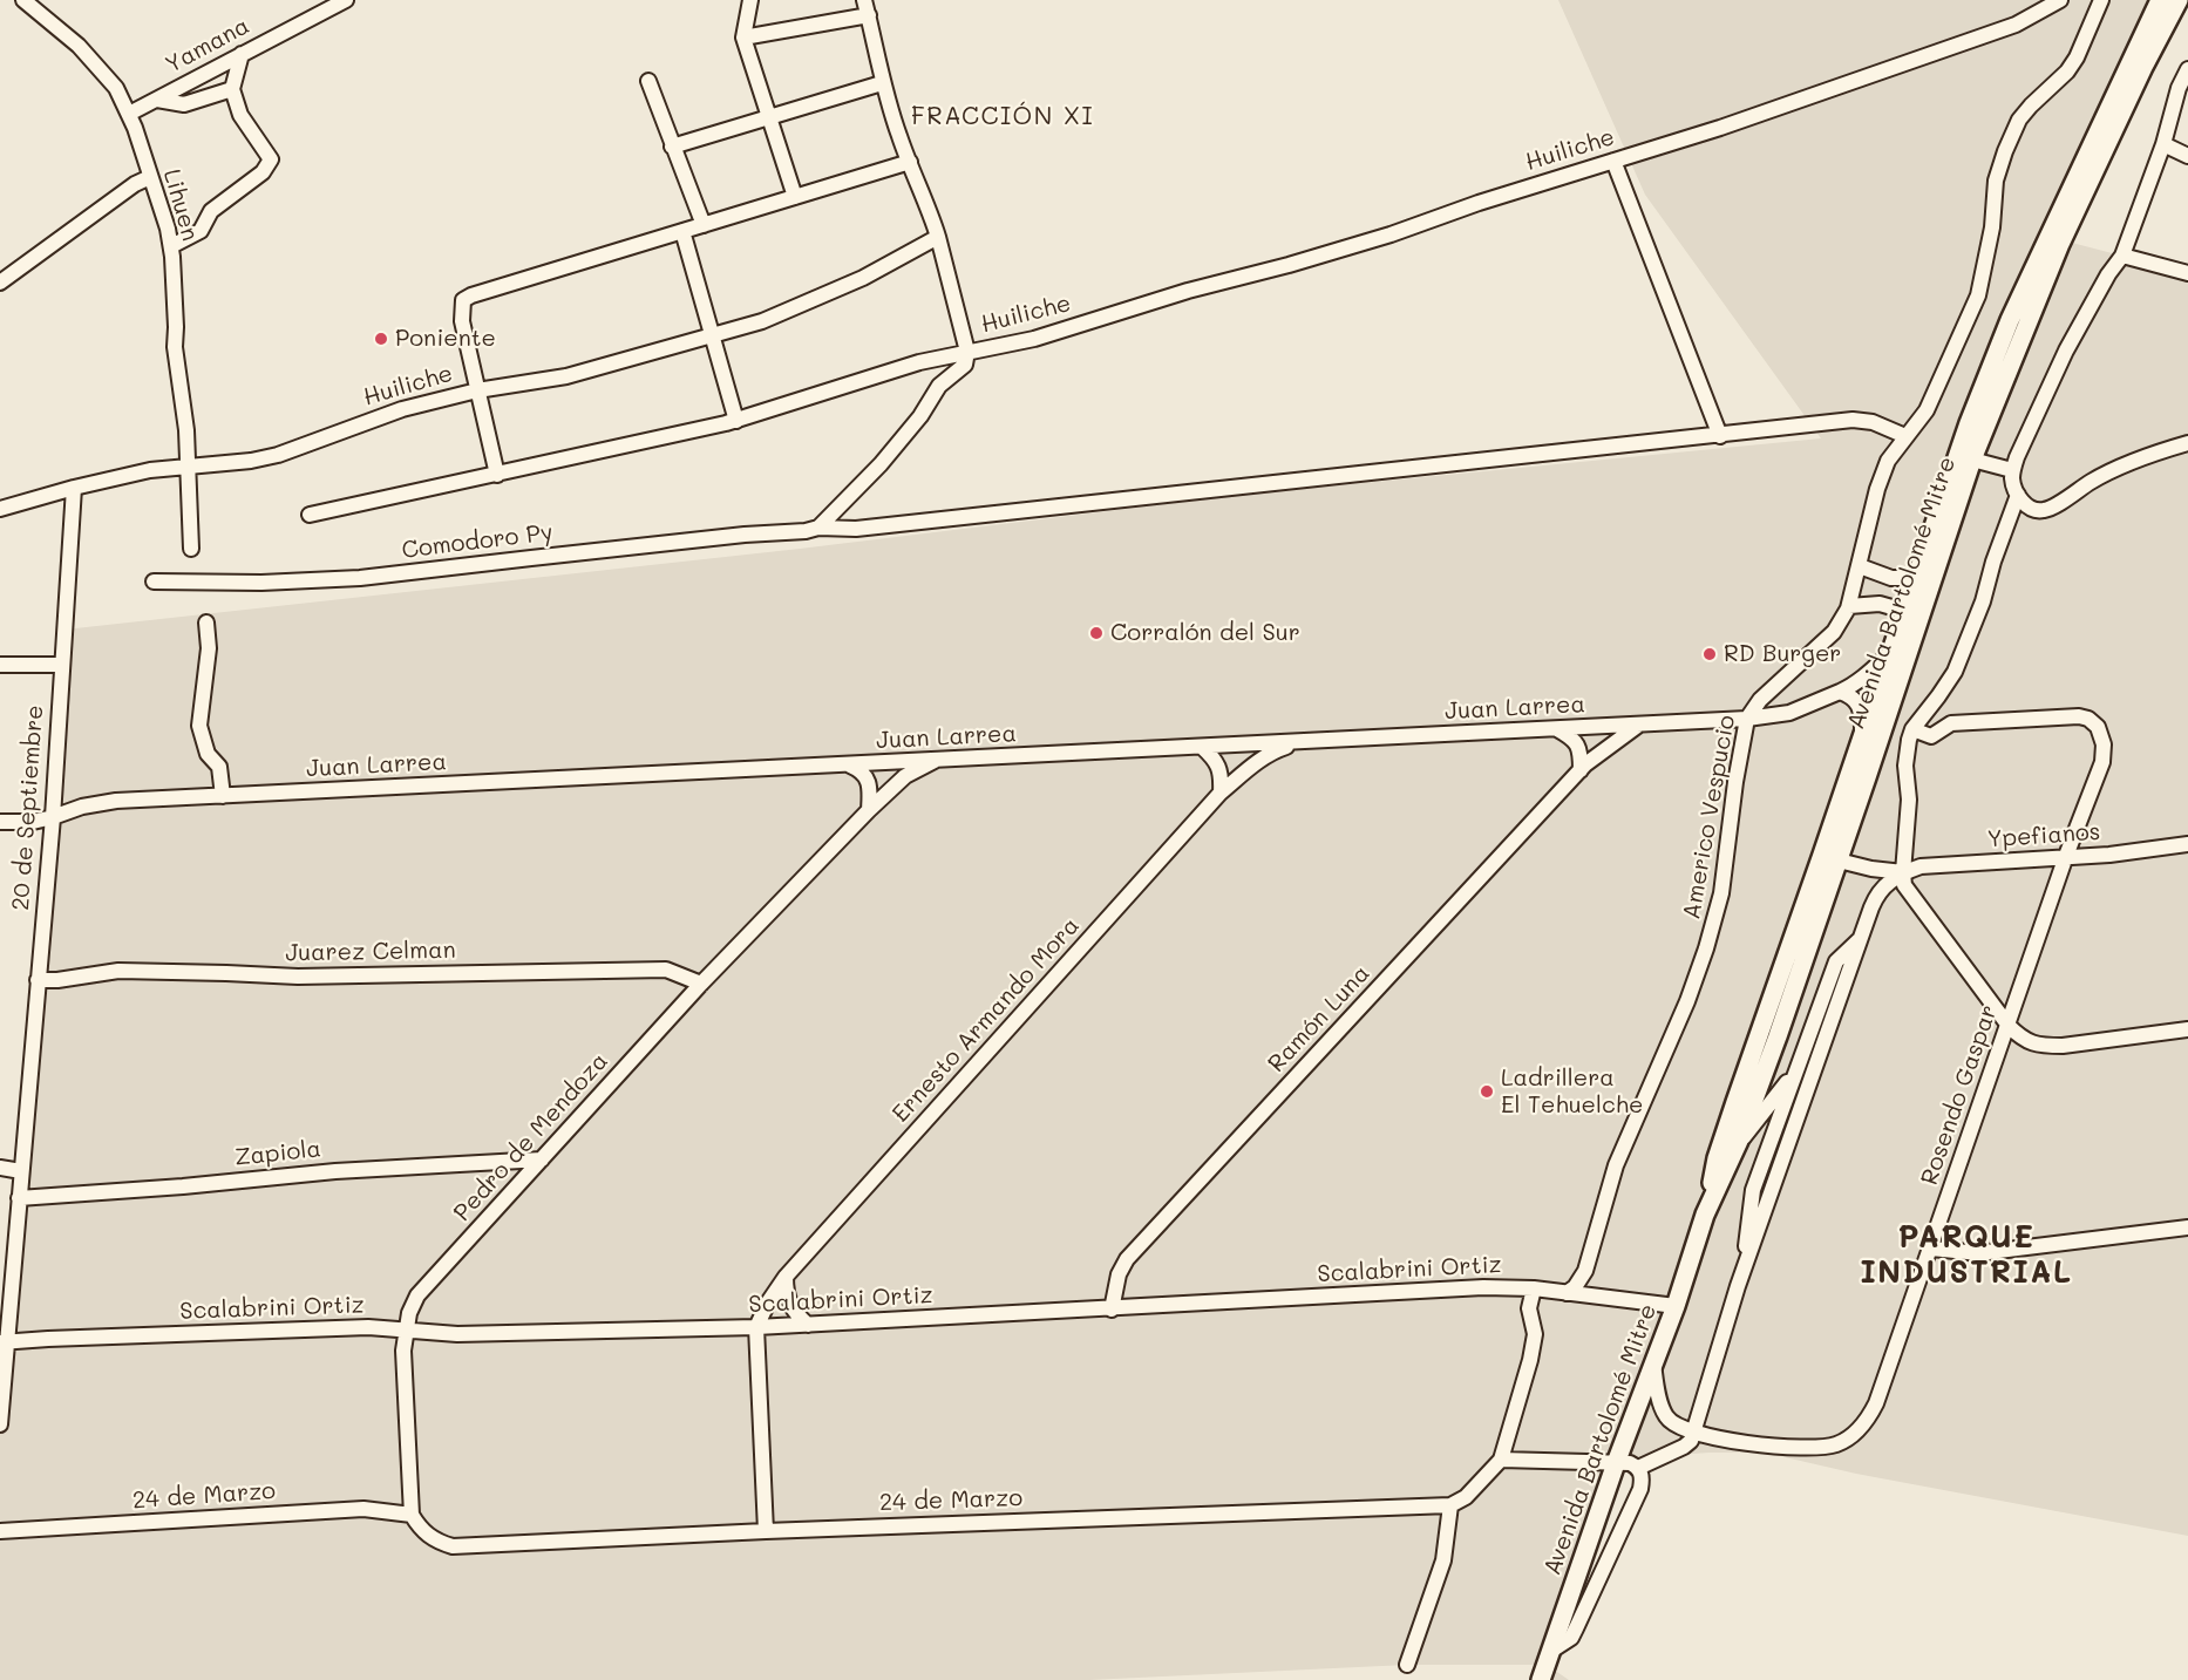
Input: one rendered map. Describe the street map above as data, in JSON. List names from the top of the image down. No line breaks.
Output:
{"streets":{"main road":["Avenida Bartolomé Mitre"],"street":["Yamana","Huiliche","Lihuen","Comodoro Py","Juan Larrea","20 de Septiembre","Americo Vespucio","Ypefianos","Juarez Celman","Ramón Luna","Ernesto Armando Mora","Rosendo Gaspar","Pedro de Mendoza","Zapiola","Scalabrini Ortiz","24 de Marzo"]},"crossings":[["Yamana","Lihuen"],["Huiliche","Lihuen"],["Huiliche","20 de Septiembre"],["Comodoro Py","Americo Vespucio"],["Avenida Bartolomé Mitre","Juan Larrea"],["Avenida Bartolomé Mitre","Rosendo Gaspar"],["Avenida Bartolomé Mitre","Scalabrini Ortiz"],["Juan Larrea","20 de Septiembre"],["Juan Larrea","Americo Vespucio"],["Juan Larrea","Ramón Luna"],["Juan Larrea","Ernesto Armando Mora"],["Juan Larrea","Pedro de Mendoza"],["20 de Septiembre","Juarez Celman"],["20 de Septiembre","Zapiola"],["20 de Septiembre","Scalabrini Ortiz"],["Americo Vespucio","Scalabrini Ortiz"],["Ypefianos","Rosendo Gaspar"],["Juarez Celman","Pedro de Mendoza"],["Ramón Luna","Scalabrini Ortiz"],["Ernesto Armando Mora","Scalabrini Ortiz"],["Pedro de Mendoza","Zapiola"],["Pedro de Mendoza","Scalabrini Ortiz"],["Pedro de Mendoza","24 de Marzo"]],"districts":["FRACCIÓN XI","PARQUE INDUSTRIAL"],"places":["Poniente","Corralón del Sur","RD Burger","Ladrillera El Tehuelche"]}
